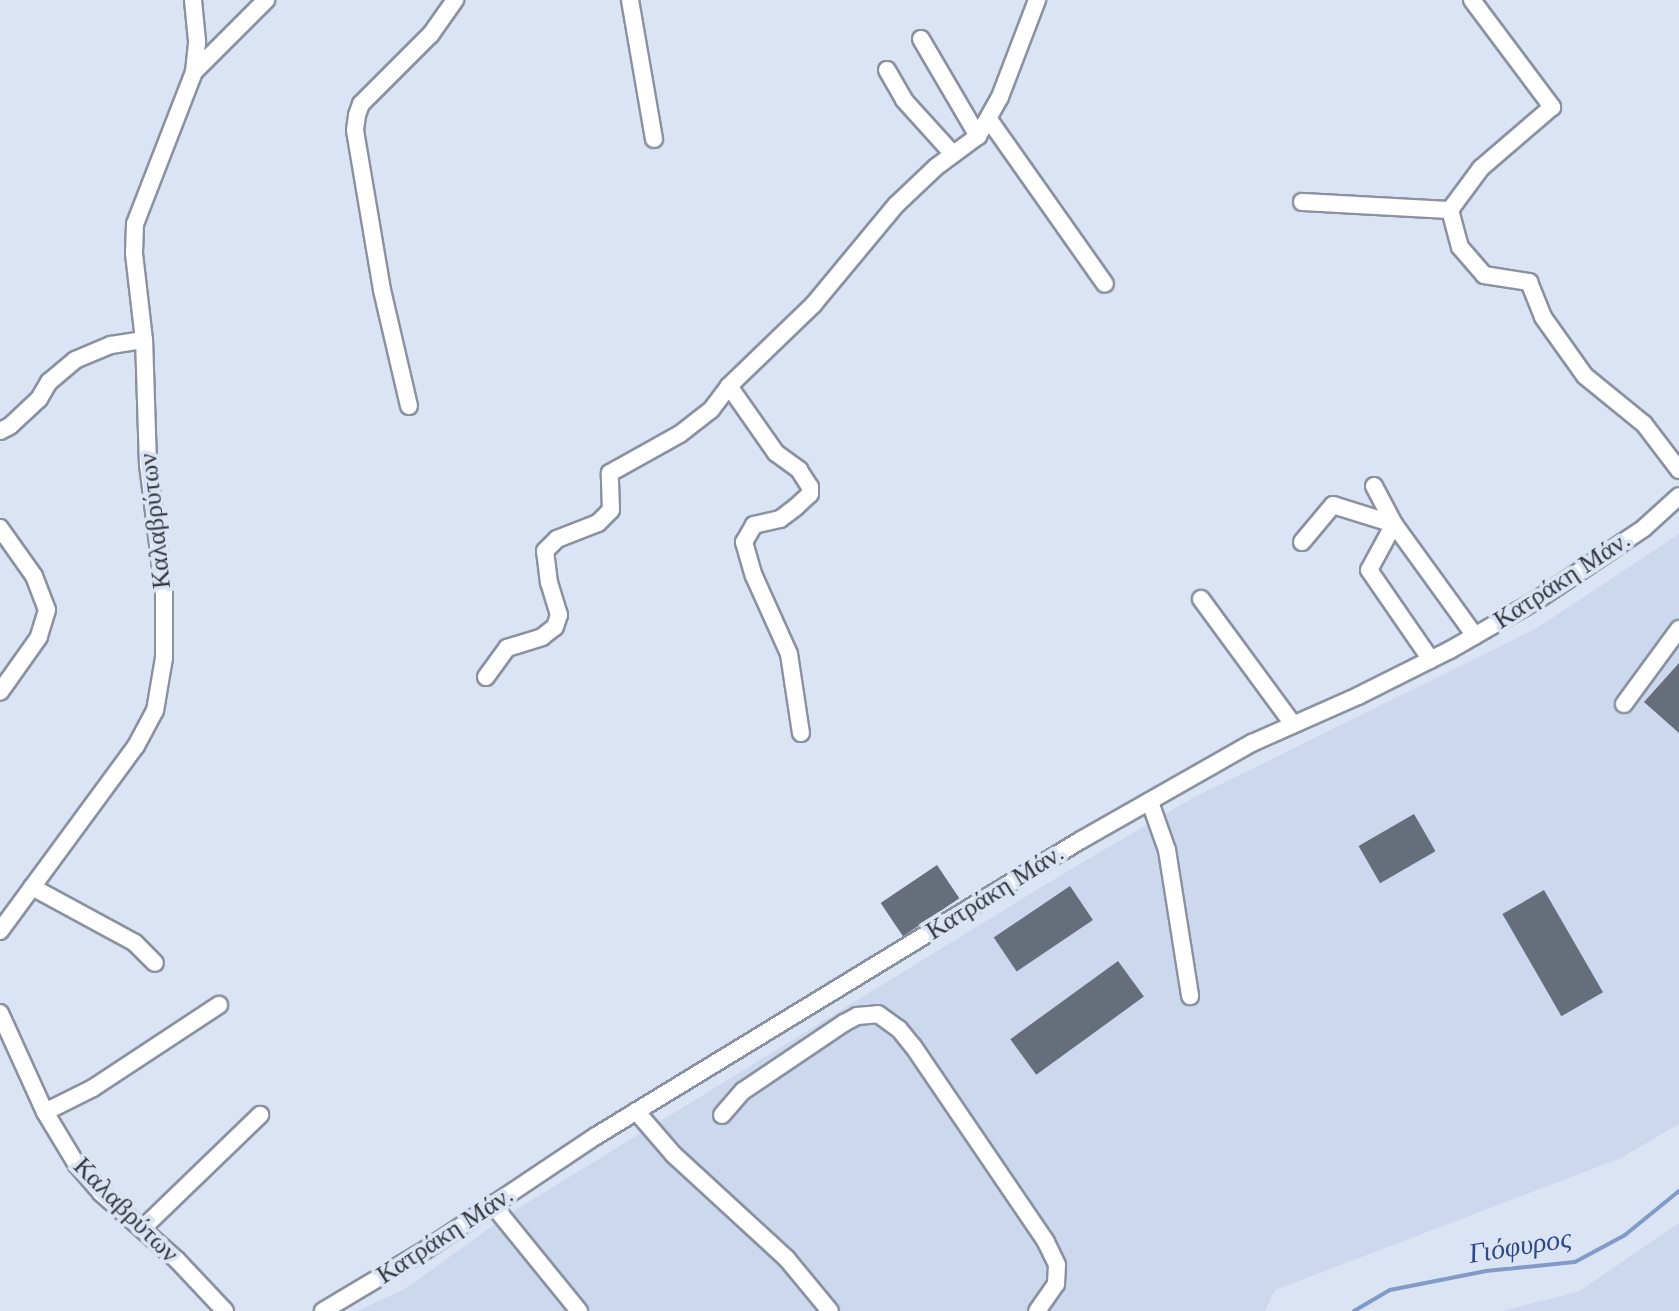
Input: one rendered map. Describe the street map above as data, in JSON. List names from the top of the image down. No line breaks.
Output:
{"streets":{"street":["Καλαβρύτων","Κατράκη Μάν."]},"water":["Γιόφυρος"]}
